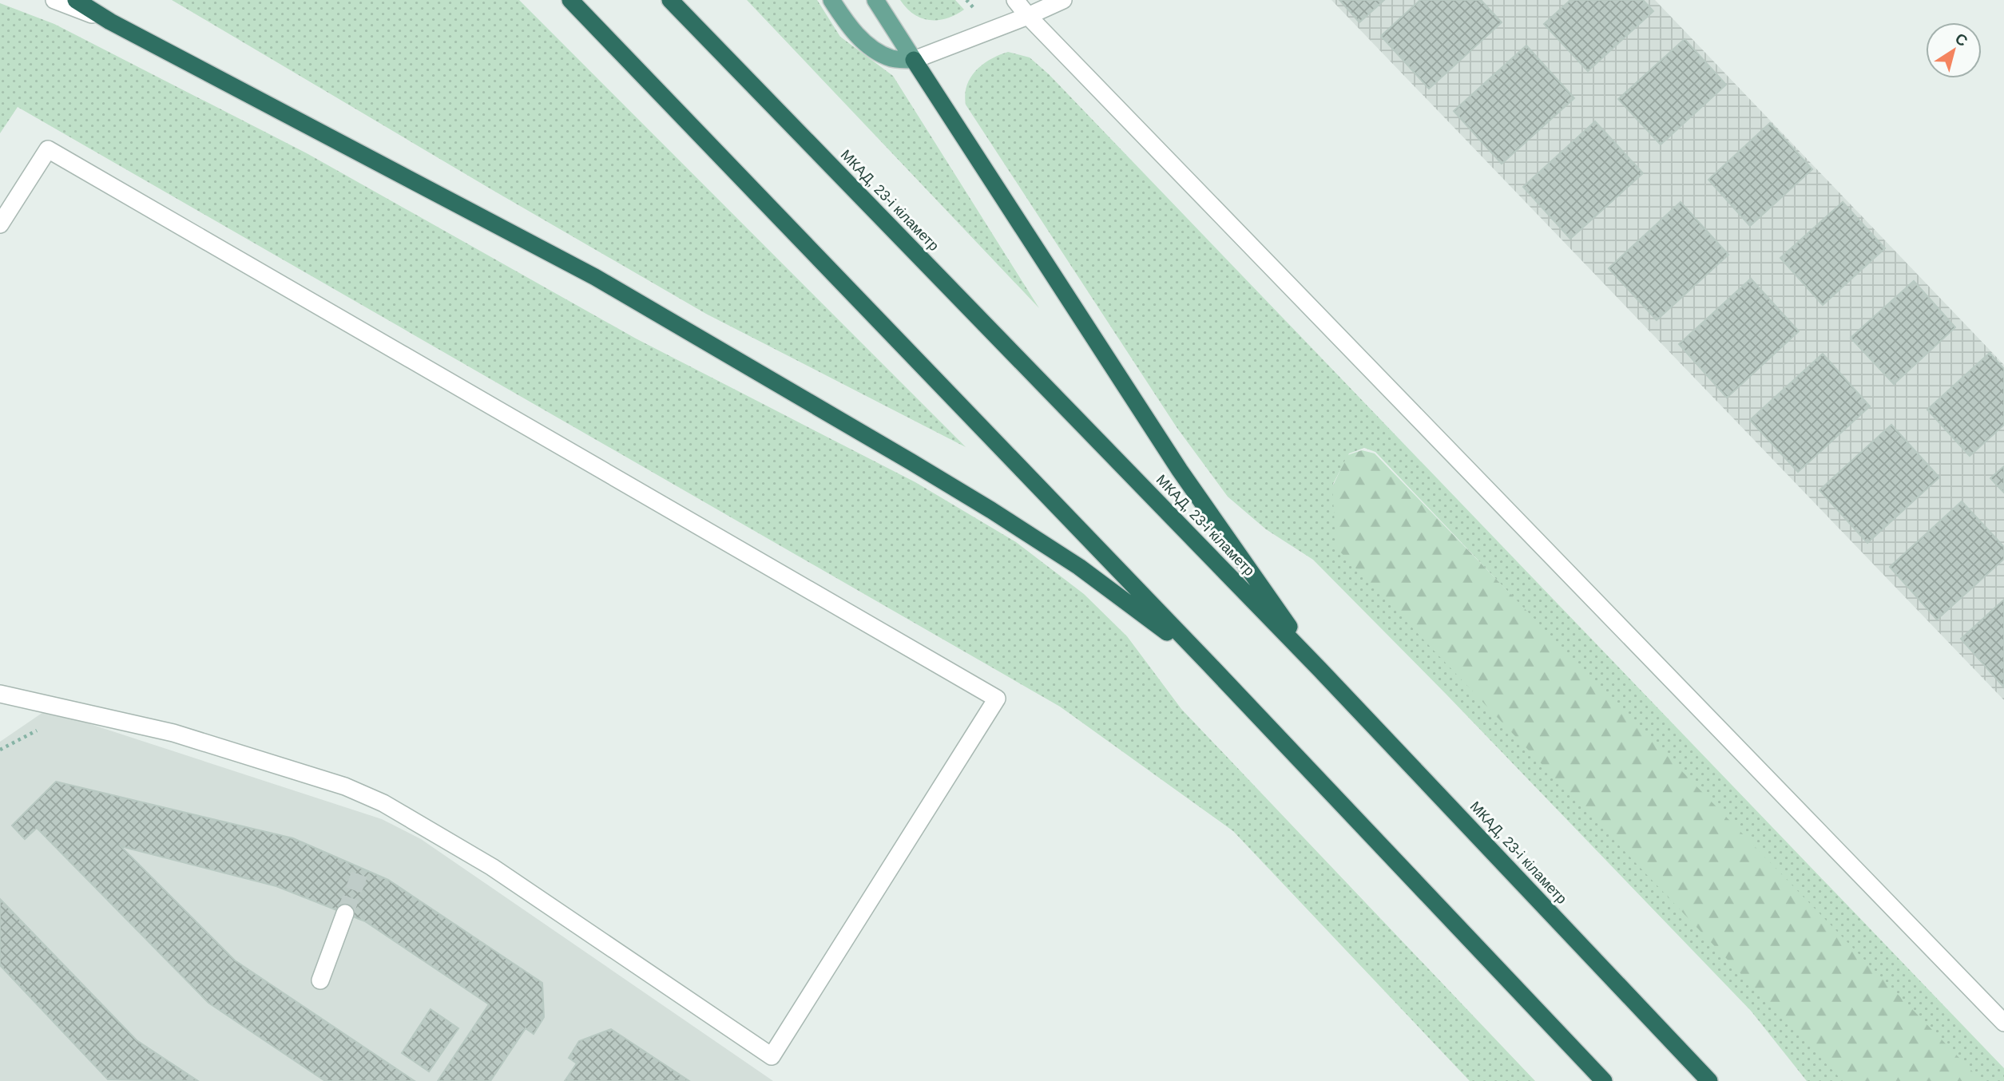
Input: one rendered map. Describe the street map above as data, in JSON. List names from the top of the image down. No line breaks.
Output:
{"streets":{"highway":["МКАД, 23-і кіламетр"]},"north":"top right"}
